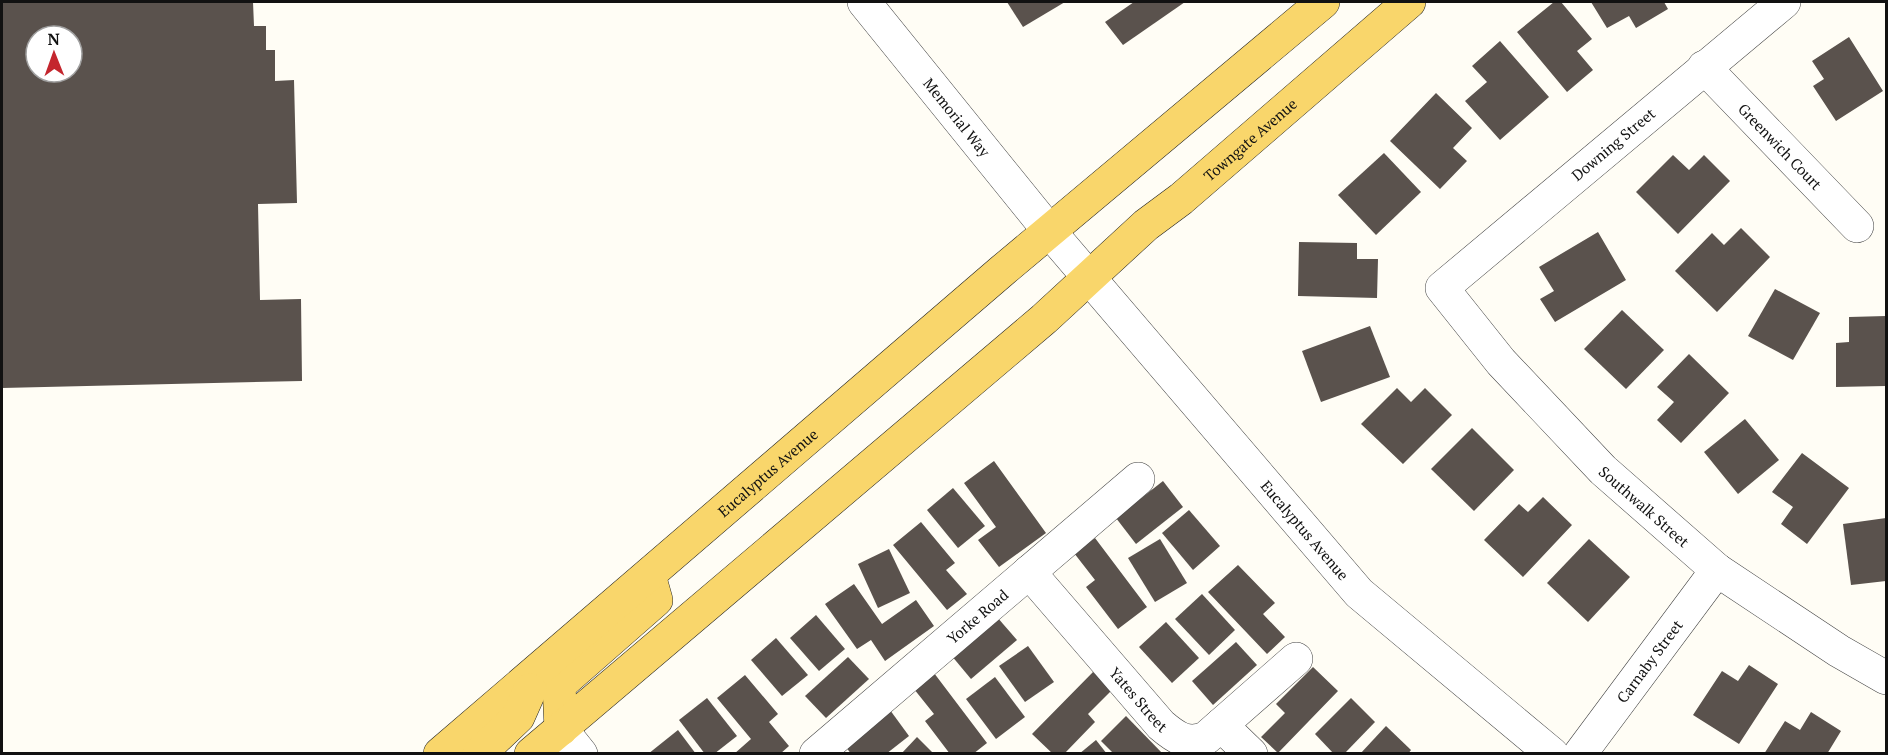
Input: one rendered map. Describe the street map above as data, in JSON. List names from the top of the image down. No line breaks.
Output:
{"streets":{"main road":["Towngate Avenue","Eucalyptus Avenue"],"street":["Memorial Way","Downing Street","Greenwich Court","Southwalk Street","Yorke Road","Carnaby Street","Yates Street"]},"crossings":[["Memorial Way","Eucalyptus Avenue"],["Towngate Avenue","Eucalyptus Avenue"],["Downing Street","Greenwich Court"],["Downing Street","Southwalk Street"],["Southwalk Street","Carnaby Street"],["Yorke Road","Yates Street"]],"north":"top"}
